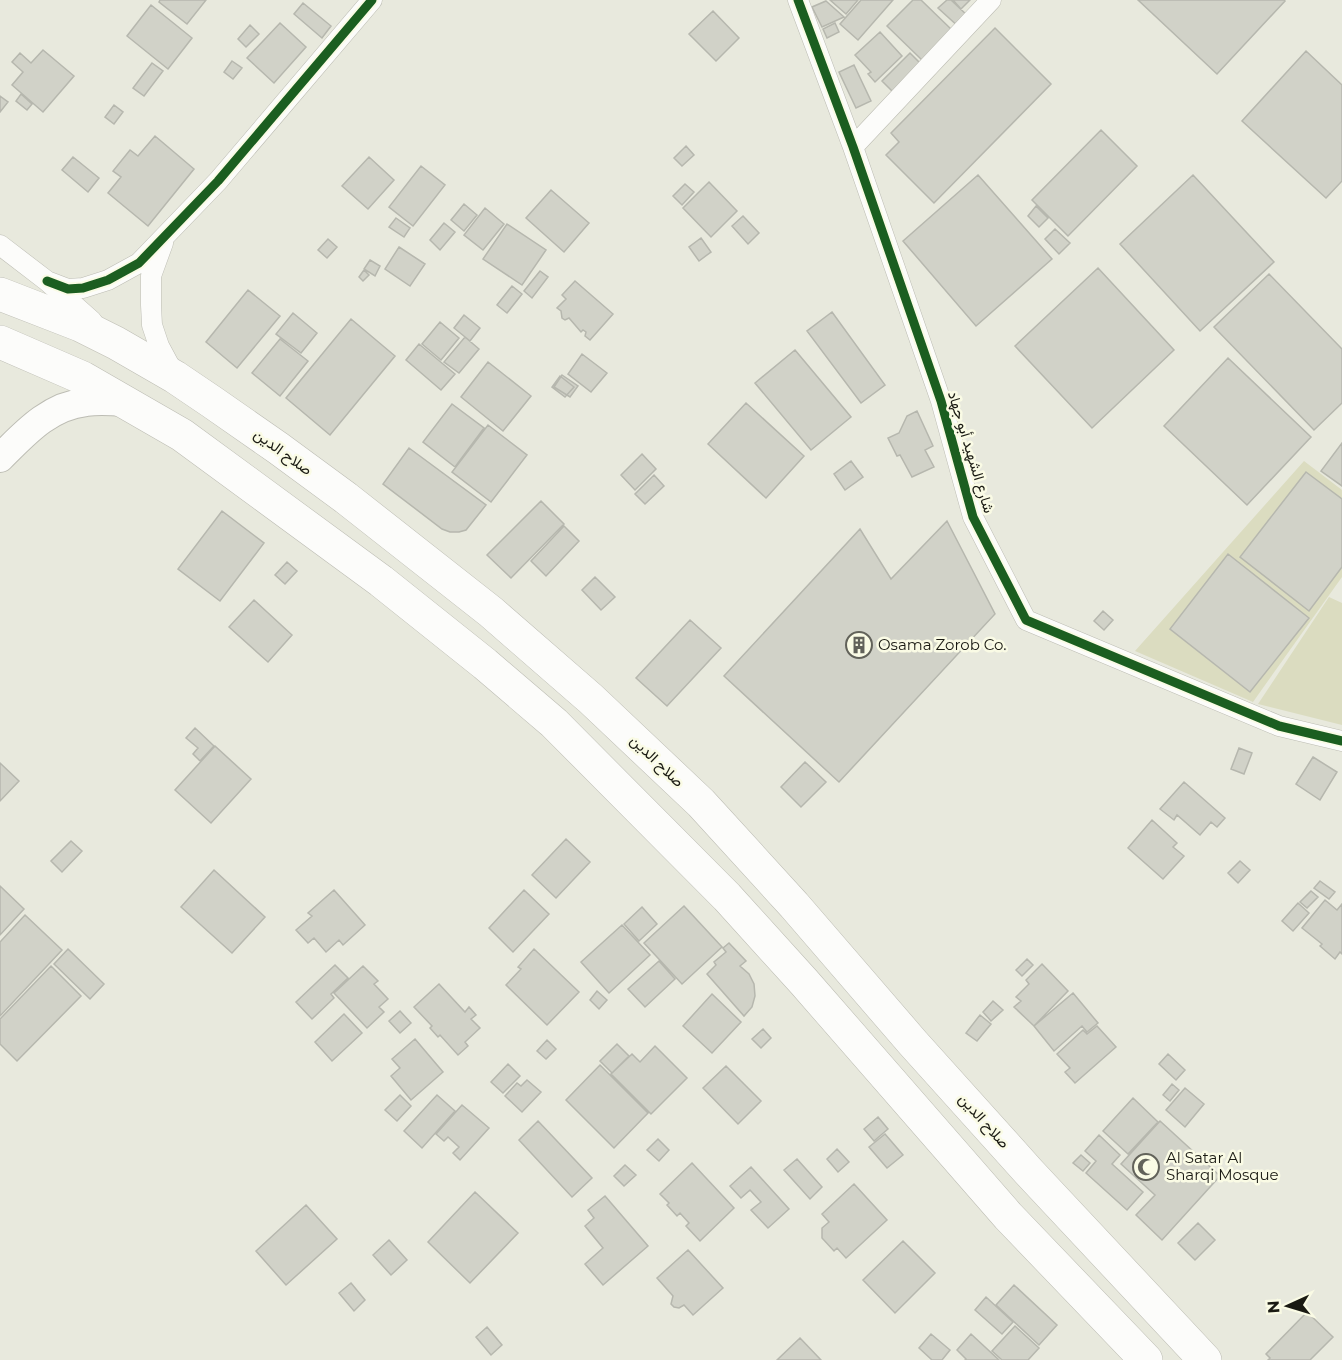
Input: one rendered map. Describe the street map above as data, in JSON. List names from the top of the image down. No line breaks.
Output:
{"streets":{"highway":["صلاح الدين"],"street":["شارع الشهيد أبو جهاد"]},"places":{"building":["Osama Zorob Co."],"mosque":["Al Satar Al Sharqi Mosque"]},"north":"left"}
